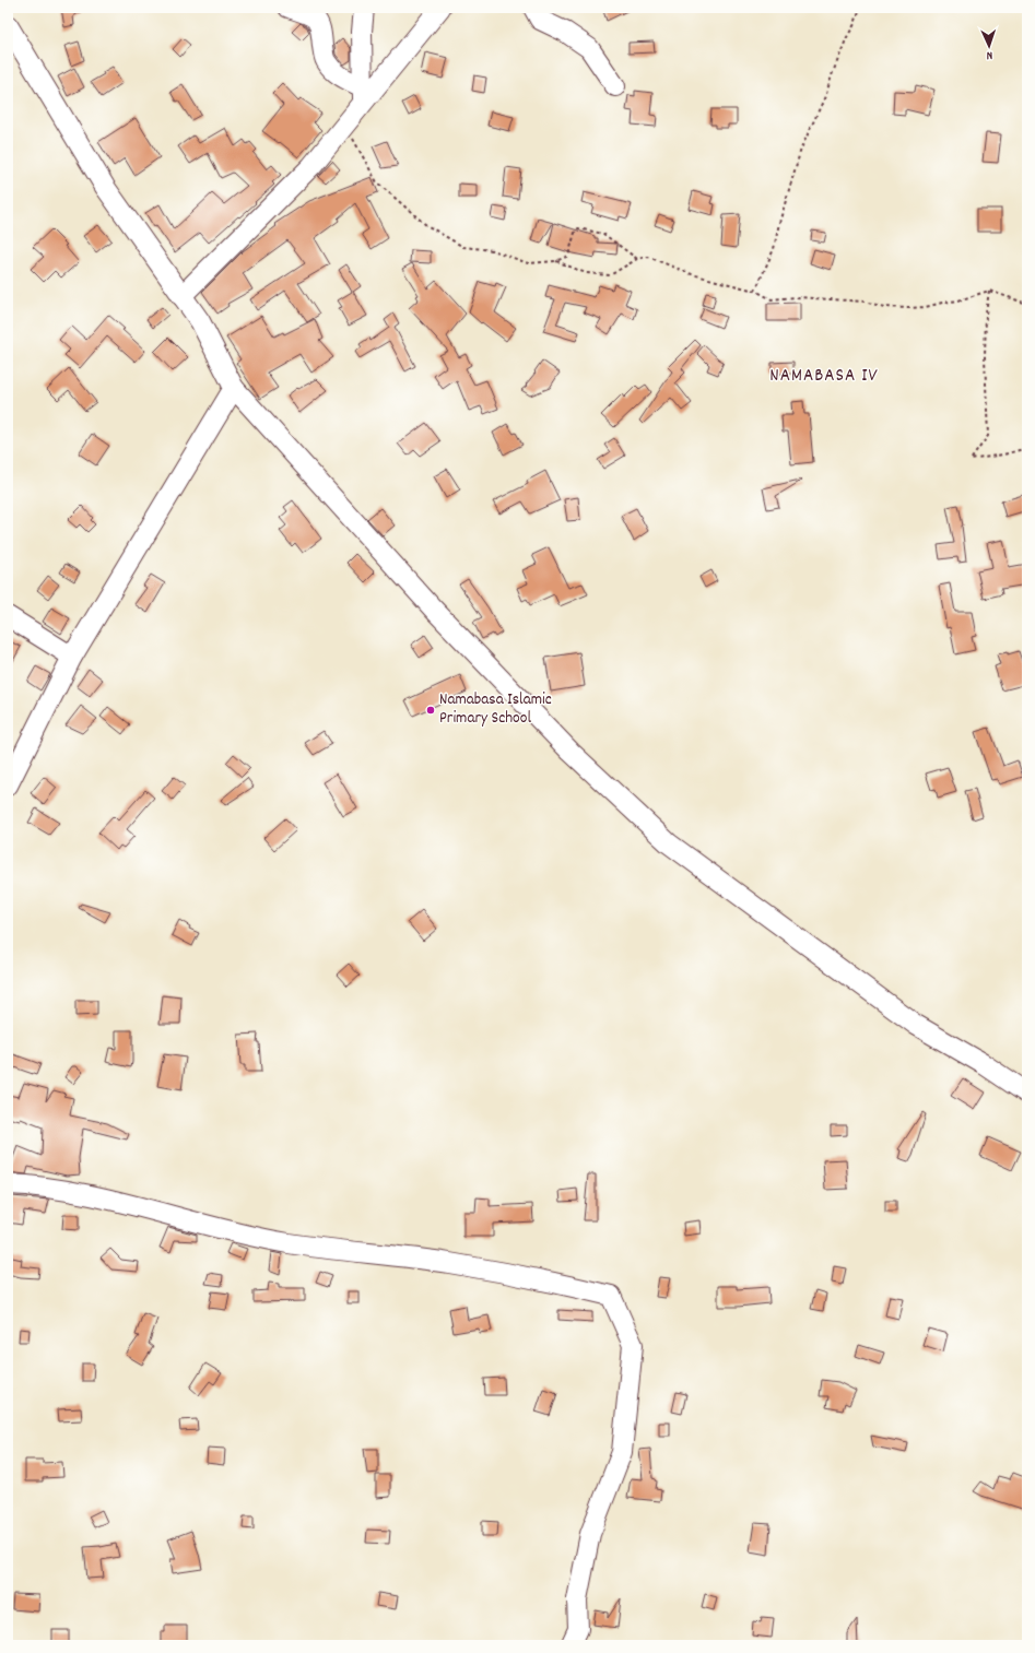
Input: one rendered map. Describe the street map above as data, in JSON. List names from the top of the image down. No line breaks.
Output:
{"districts":["NAMABASA IV"],"places":["Namabasa Islamic Primary School"],"north":"bottom"}
